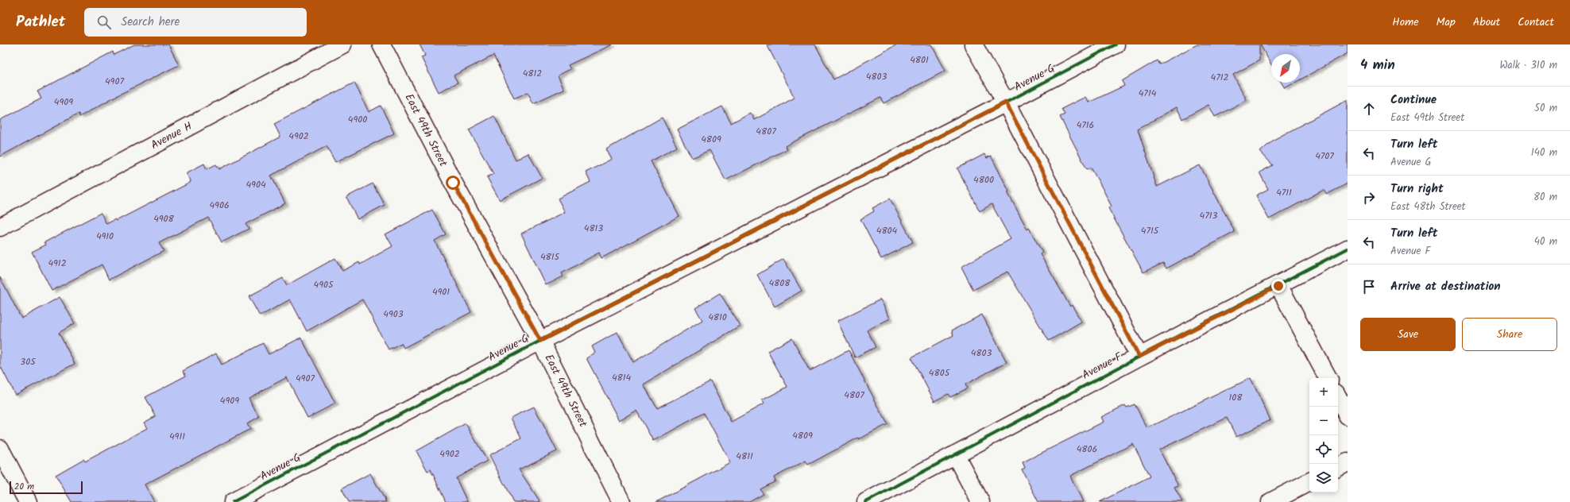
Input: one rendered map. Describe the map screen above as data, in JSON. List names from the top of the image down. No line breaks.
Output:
{"streets":{"street":["Avenue G","East 49th Street","Avenue H","Avenue F"]},"crossings":[["Avenue G","East 49th Street"]],"house_numbers":["4801","4812","4803","4712","4907","4714","4909","4900","4716","4807","4902","4809","4707","4800","4904","4711","4906","4713","4908","4813","4804","4715","4910","4815","4912","4808","4905","4901","4903","4810","4803","305","4805","4814","4907","4807","108","4909","4809","4911","4806","4902","4811"],"scale_bar":"20 m","north":"bottom left","page":{"header":"Pathlet","search":"Search here","nav":["Home","Map","About","Contact"],"heading":["4 min","Walk · 310 m"],"list":[["Continue","East 49th Street","50 m"],["Turn left","Avenue G","140 m"],["Turn right","East 48th Street","80 m"],["Turn left","Avenue F","40 m"],"Arrive at destination"],"buttons":["Save","Share"],"map_buttons":["+","−"],"scale":"20 m"}}
